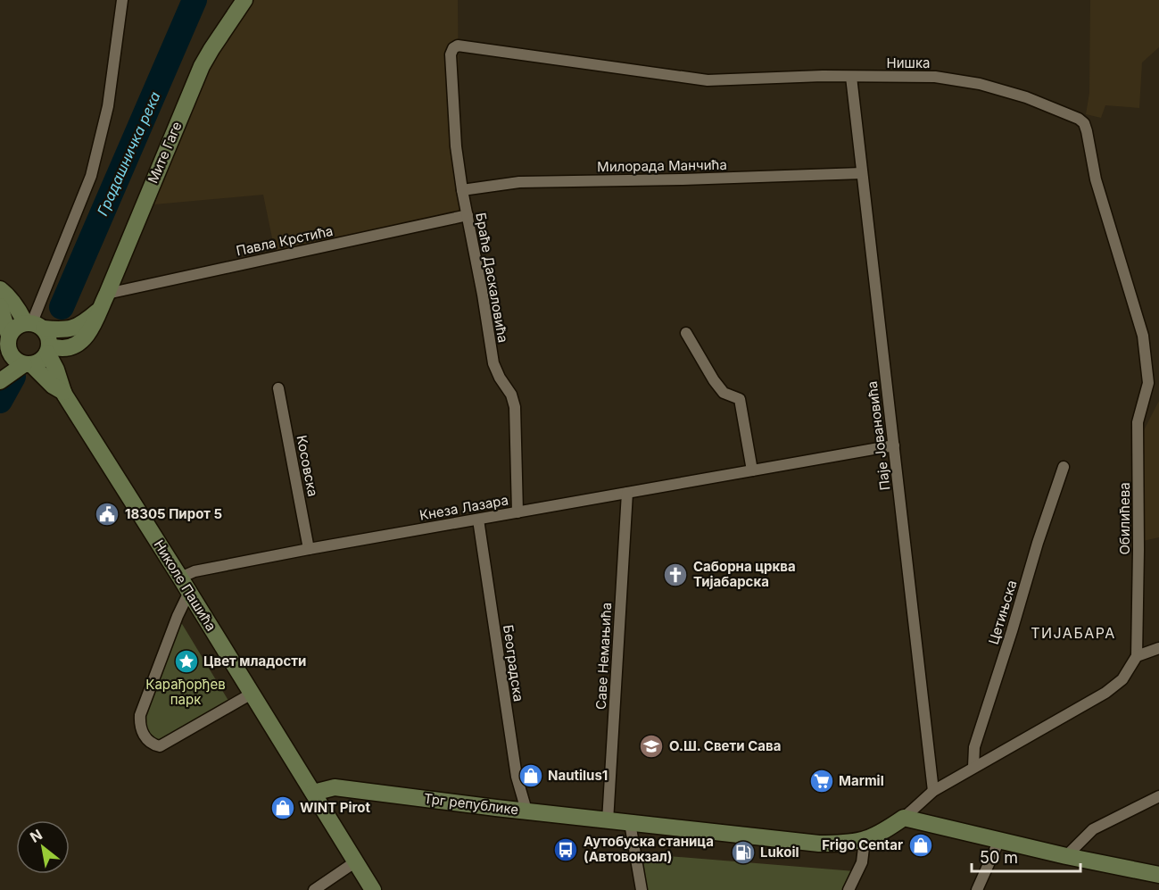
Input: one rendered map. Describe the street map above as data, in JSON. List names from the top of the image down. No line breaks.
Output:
{"streets":{"main road":["Мите Гаге","Николе Пашића","Трг републике"],"street":["Нишка","Милорада Манчића","Павла Крстића","Браће Даскаловића","Паје Јовановића","Косовска","Кнеза Лазара","Обилићева","Цетињска","Саве Немањића","Београдска"]},"crossings":[["Нишка","Браће Даскаловића"],["Нишка","Паје Јовановића"],["Нишка","Обилићева"],["Мите Гаге","Павла Крстића"],["Мите Гаге","Николе Пашића"],["Милорада Манчића","Браће Даскаловића"],["Милорада Манчића","Паје Јовановића"],["Павла Крстића","Браће Даскаловића"],["Браће Даскаловића","Кнеза Лазара"],["Паје Јовановића","Кнеза Лазара"],["Паје Јовановића","Трг републике"],["Косовска","Кнеза Лазара"],["Кнеза Лазара","Николе Пашића"],["Кнеза Лазара","Саве Немањића"],["Кнеза Лазара","Београдска"],["Николе Пашића","Трг републике"],["Саве Немањића","Трг републике"],["Београдска","Трг републике"]],"districts":["ТИЈАБАРА"],"water":["Градашничка река"],"parks":["Карађорђев парк"],"places":{"public building":["18305 Пирот 5"],"church":["Саборна црква Тијабарска"],"place":["Цвет младости"],"school or university":["О.Ш. Свети Сава"],"shop":["Nautilus1","WINT Pirot","Frigo Centar"],"supermarket":["Marmil"],"bus stop":["Аутобуска станица (Автовокзал)"],"fuel station":["Lukoil"]},"scale_bar":"50 m","north":"top left"}
